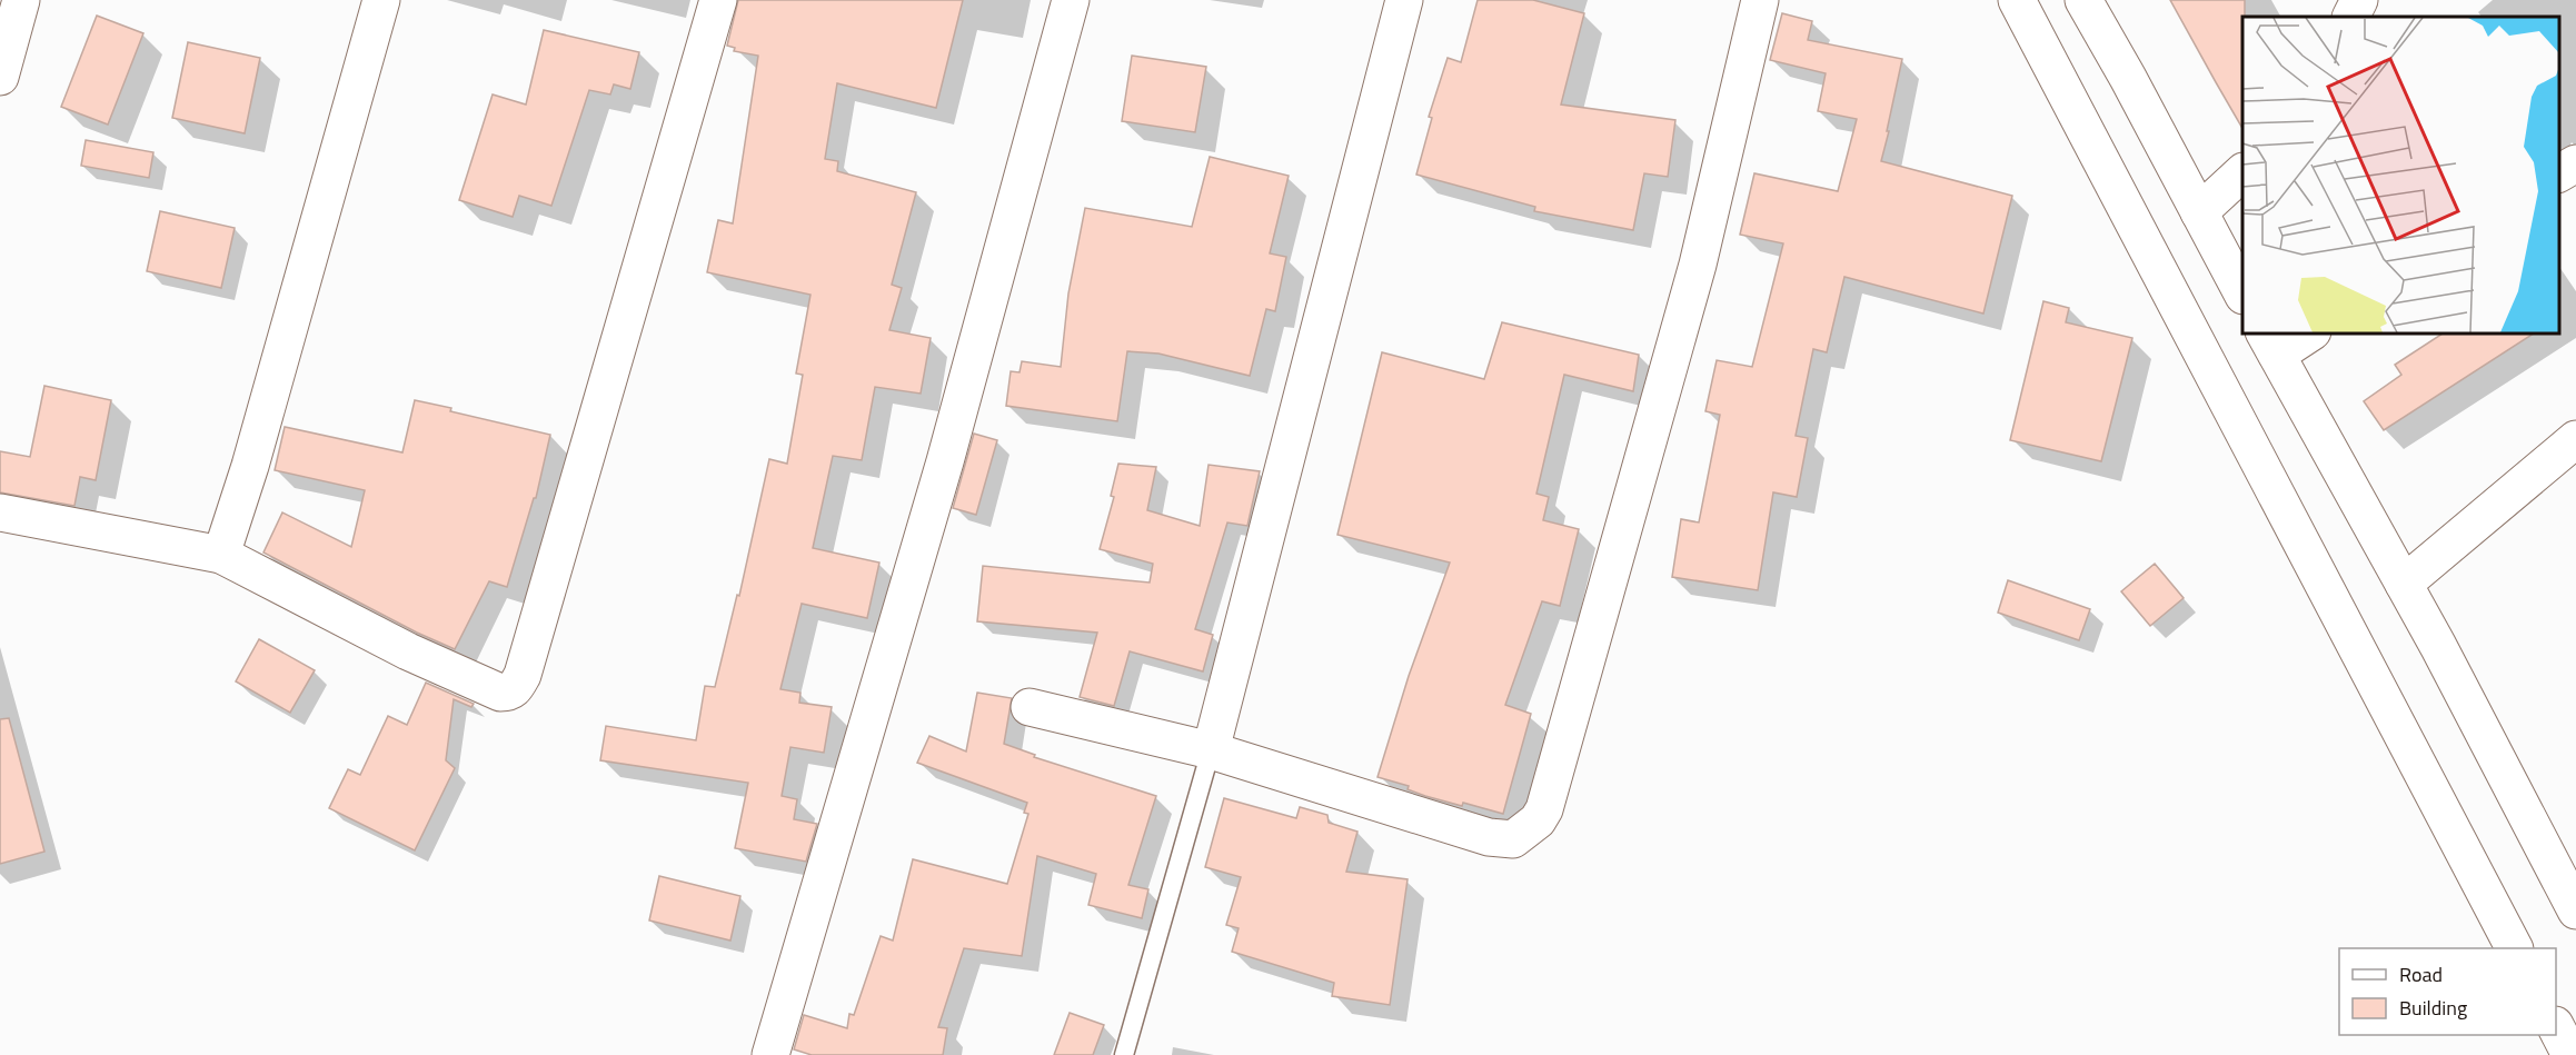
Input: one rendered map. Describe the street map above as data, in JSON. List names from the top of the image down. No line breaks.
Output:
{"legend":["Road","Building"]}
